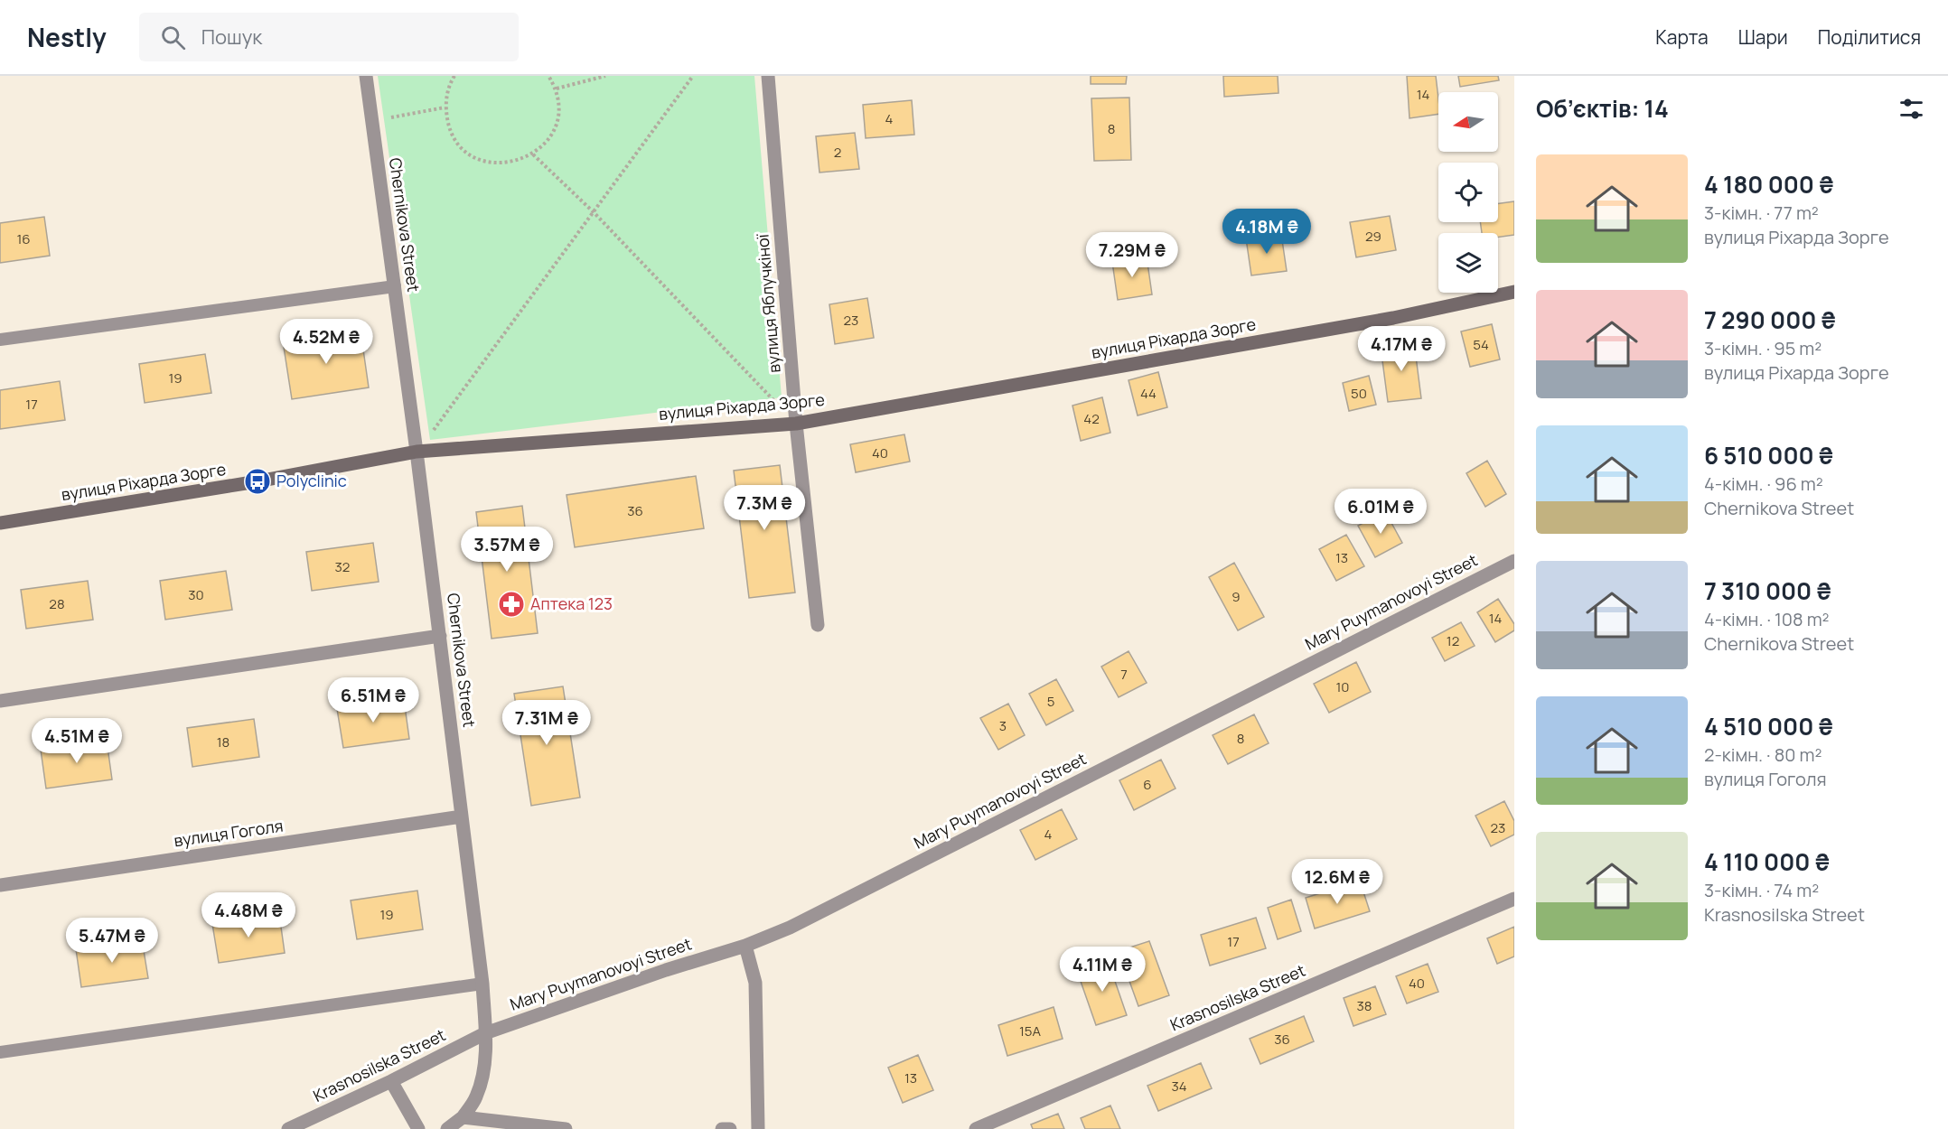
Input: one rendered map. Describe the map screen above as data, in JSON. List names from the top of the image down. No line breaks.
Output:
{"streets":{"street":["Chernikova Street","вулиця Яблучкіної","вулиця Ріхарда Зорге","Mary Puymanovoyi Street","вулиця Гоголя","Krasnosilska Street"]},"crossings":[["Chernikova Street","вулиця Ріхарда Зорге"],["Chernikova Street","Mary Puymanovoyi Street"],["Chernikova Street","вулиця Гоголя"],["Chernikova Street","Krasnosilska Street"],["вулиця Яблучкіної","вулиця Ріхарда Зорге"],["Mary Puymanovoyi Street","Krasnosilska Street"]],"places":{"bus stop":["Polyclinic"],"pharmacy":["Аптека 123"]},"house_numbers":["14","4","8","2","29","16","23","54","19","44","50","17","42","40","36","13","32","30","9","28","14","12","7","10","5","3","8","18","6","23","4","19","17","40","38","15А","36","13","34"],"north":"left","page":{"header":"Nestly","search":"Пошук","nav":["Карта","Шари","Поділитися"],"heading":"Об’єктів: 14","list":[{"name":"4 180 000 ₴","note":"3-кімн. · 77 m² · вулиця Ріхарда Зорге"},{"name":"7 290 000 ₴","note":"3-кімн. · 95 m² · вулиця Ріхарда Зорге"},{"name":"6 510 000 ₴","note":"4-кімн. · 96 m² · Chernikova Street"},{"name":"7 310 000 ₴","note":"4-кімн. · 108 m² · Chernikova Street"},{"name":"4 510 000 ₴","note":"2-кімн. · 80 m² · вулиця Гоголя"},{"name":"4 110 000 ₴","note":"3-кімн. · 74 m² · Krasnosilska Street"}],"price":["4.18M ₴","7.29M ₴","4.52M ₴","4.17M ₴","7.3M ₴","6.01M ₴","3.57M ₴","6.51M ₴","7.31M ₴","4.51M ₴","12.6M ₴","4.48M ₴","5.47M ₴","4.11M ₴"]}}
